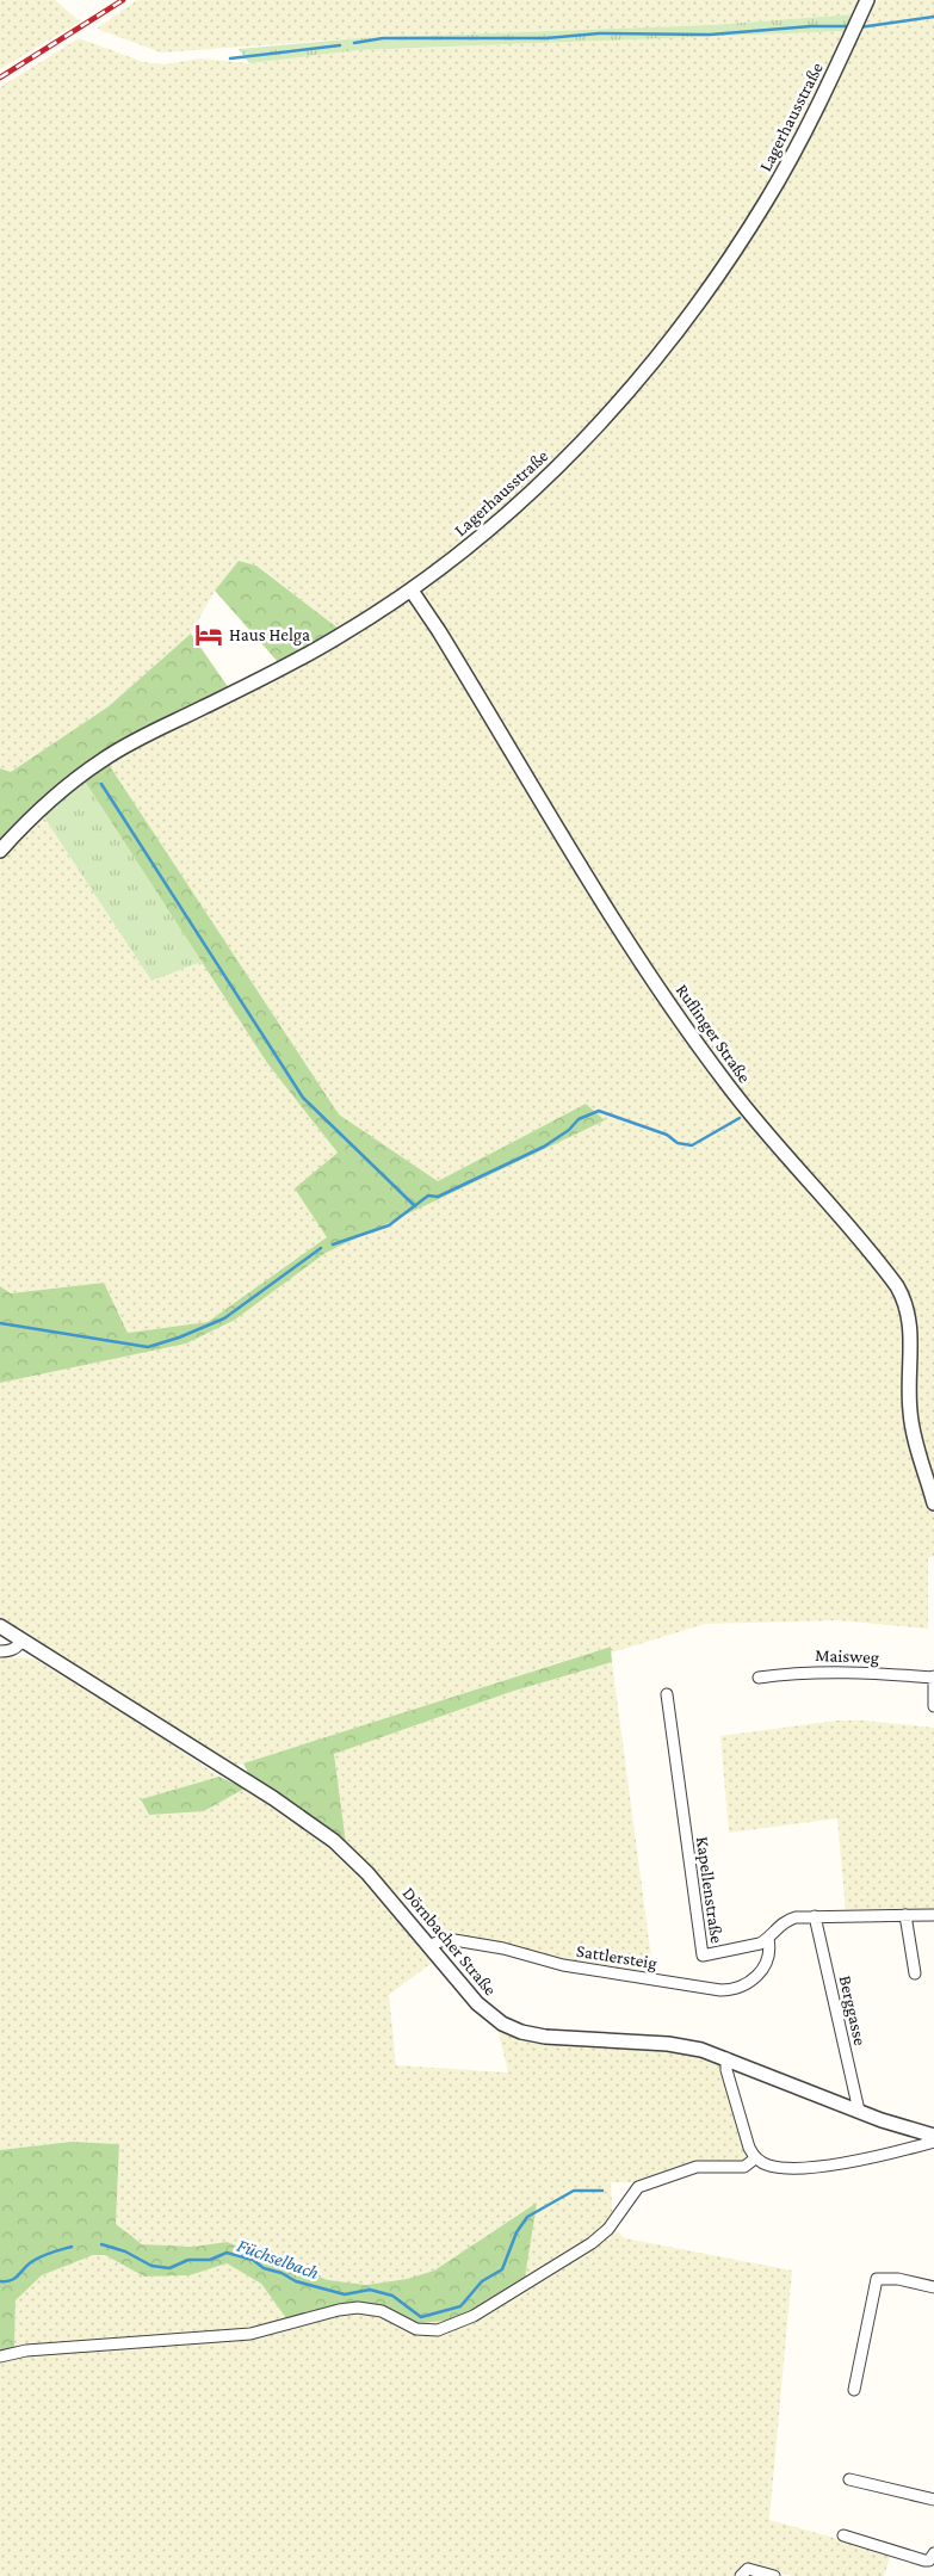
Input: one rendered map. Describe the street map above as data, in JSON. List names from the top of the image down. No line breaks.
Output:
{"streets":{"street":["Lagerhausstraße","Ruflinger Straße","Maisweg","Kapellenstraße","Dörnbacher Straße","Sattlersteig","Berggasse"]},"crossings":[["Lagerhausstraße","Ruflinger Straße"],["Kapellenstraße","Sattlersteig"],["Kapellenstraße","Berggasse"],["Dörnbacher Straße","Sattlersteig"],["Dörnbacher Straße","Berggasse"]],"water":["Füchselbach"],"places":{"hotel":["Haus Helga"]}}
